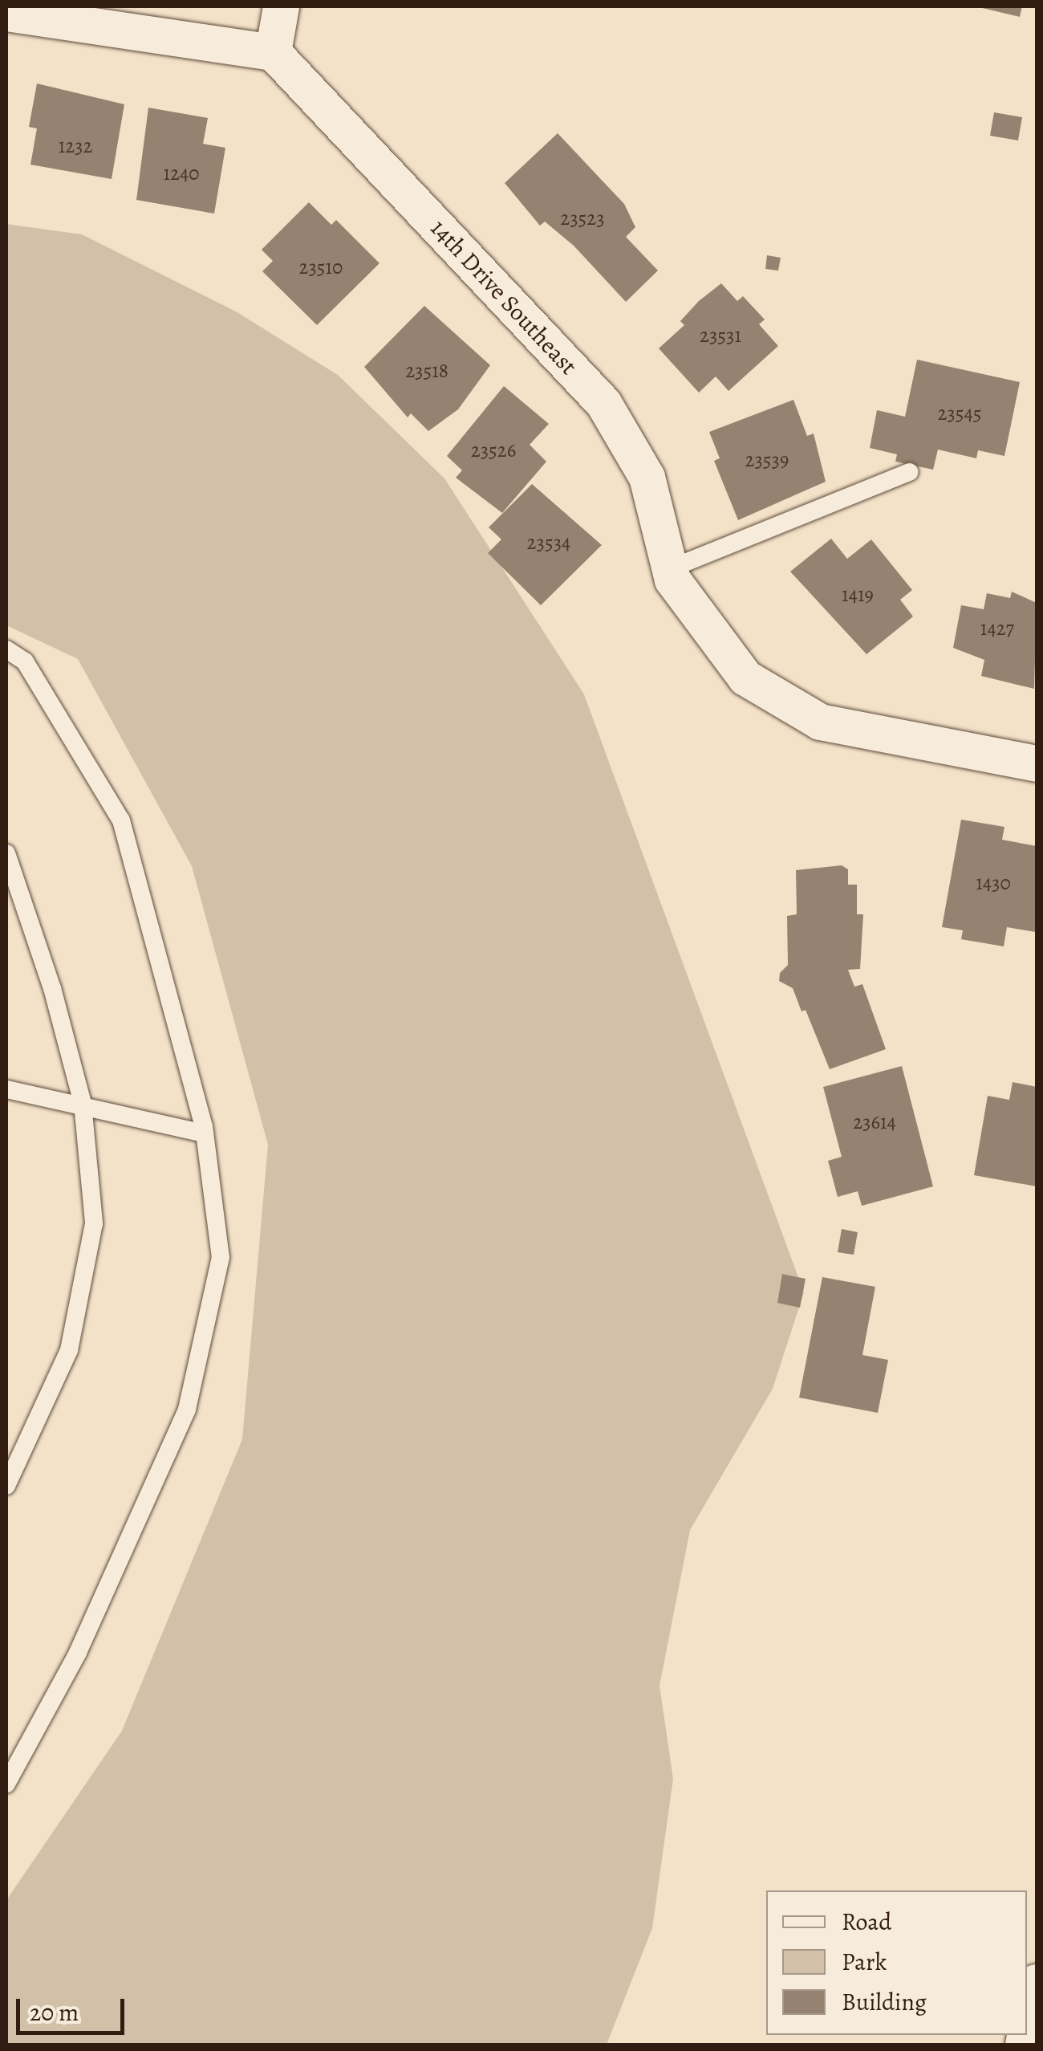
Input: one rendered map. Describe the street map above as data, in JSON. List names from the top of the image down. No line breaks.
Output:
{"streets":{"street":["14th Drive Southeast"]},"house_numbers":["1232","1240","23523","23510","23531","23518","23545","23526","23539","23534","1419","1427","1430","23614"],"legend":["Road","Park","Building"],"scale_bar":"20 m"}
